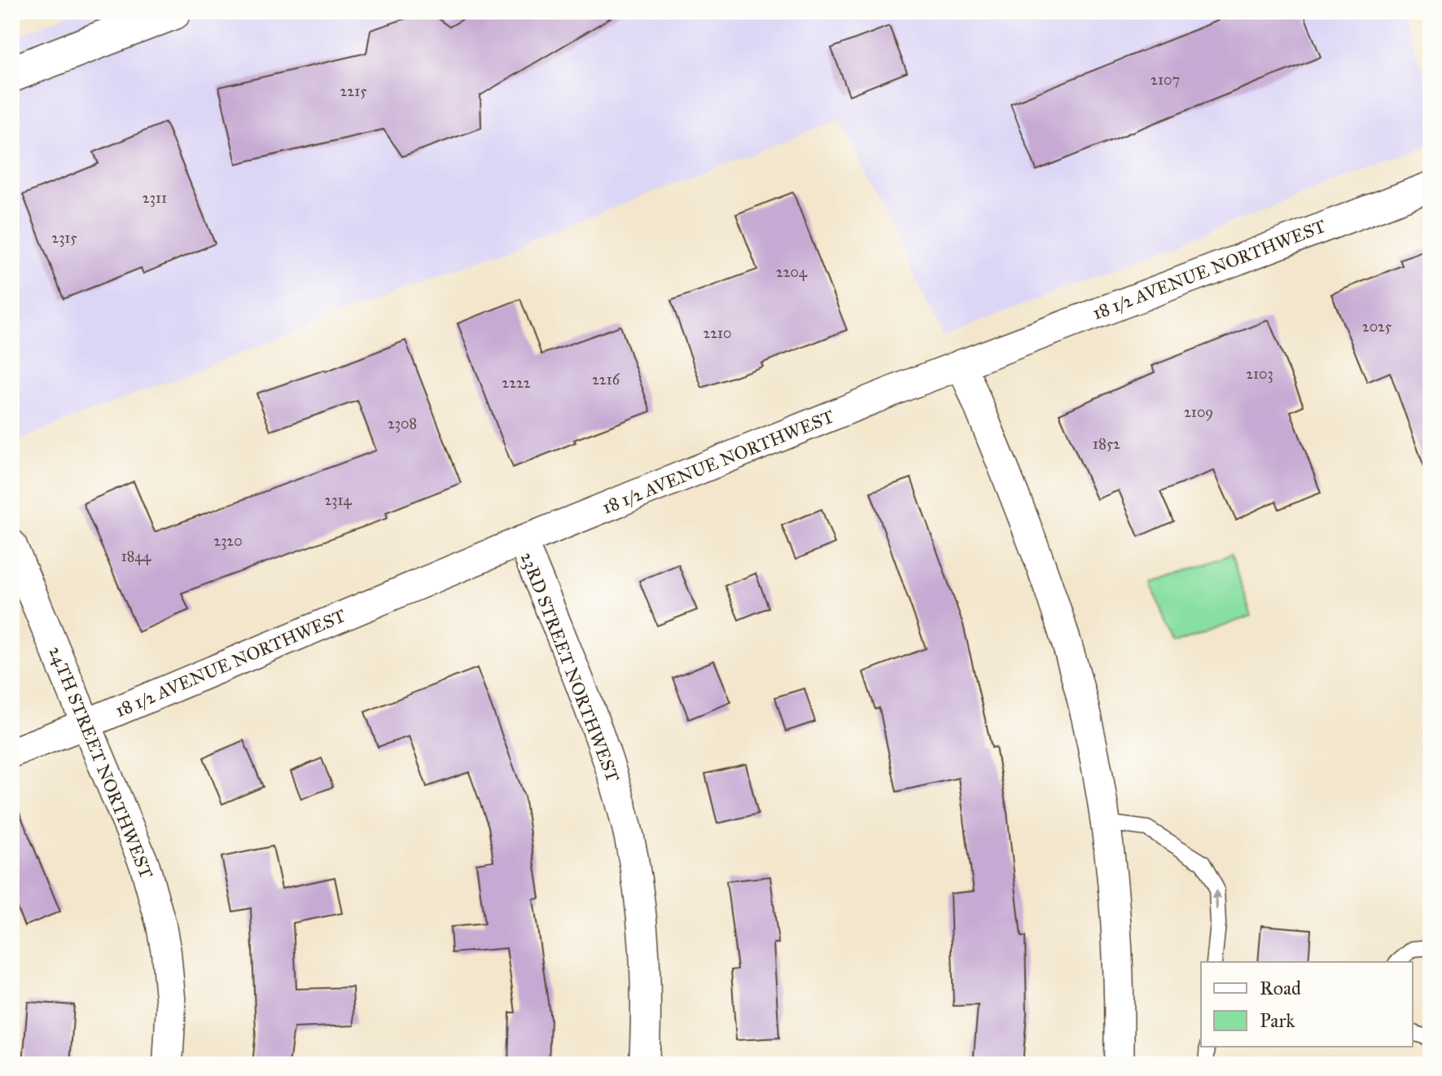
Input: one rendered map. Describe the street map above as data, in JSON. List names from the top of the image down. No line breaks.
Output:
{"streets":{"street":["18 1/2 AVENUE NORTHWEST","23RD STREET NORTHWEST","24TH STREET NORTHWEST"]},"crossings":[["18 1/2 AVENUE NORTHWEST","23RD STREET NORTHWEST"],["18 1/2 AVENUE NORTHWEST","24TH STREET NORTHWEST"]],"house_numbers":["2107","2215","2311","2315","2204","2025","2210","2103","2216","2222","2109","2308","1852","2314","2320","1844"],"legend":["Road","Park"]}
